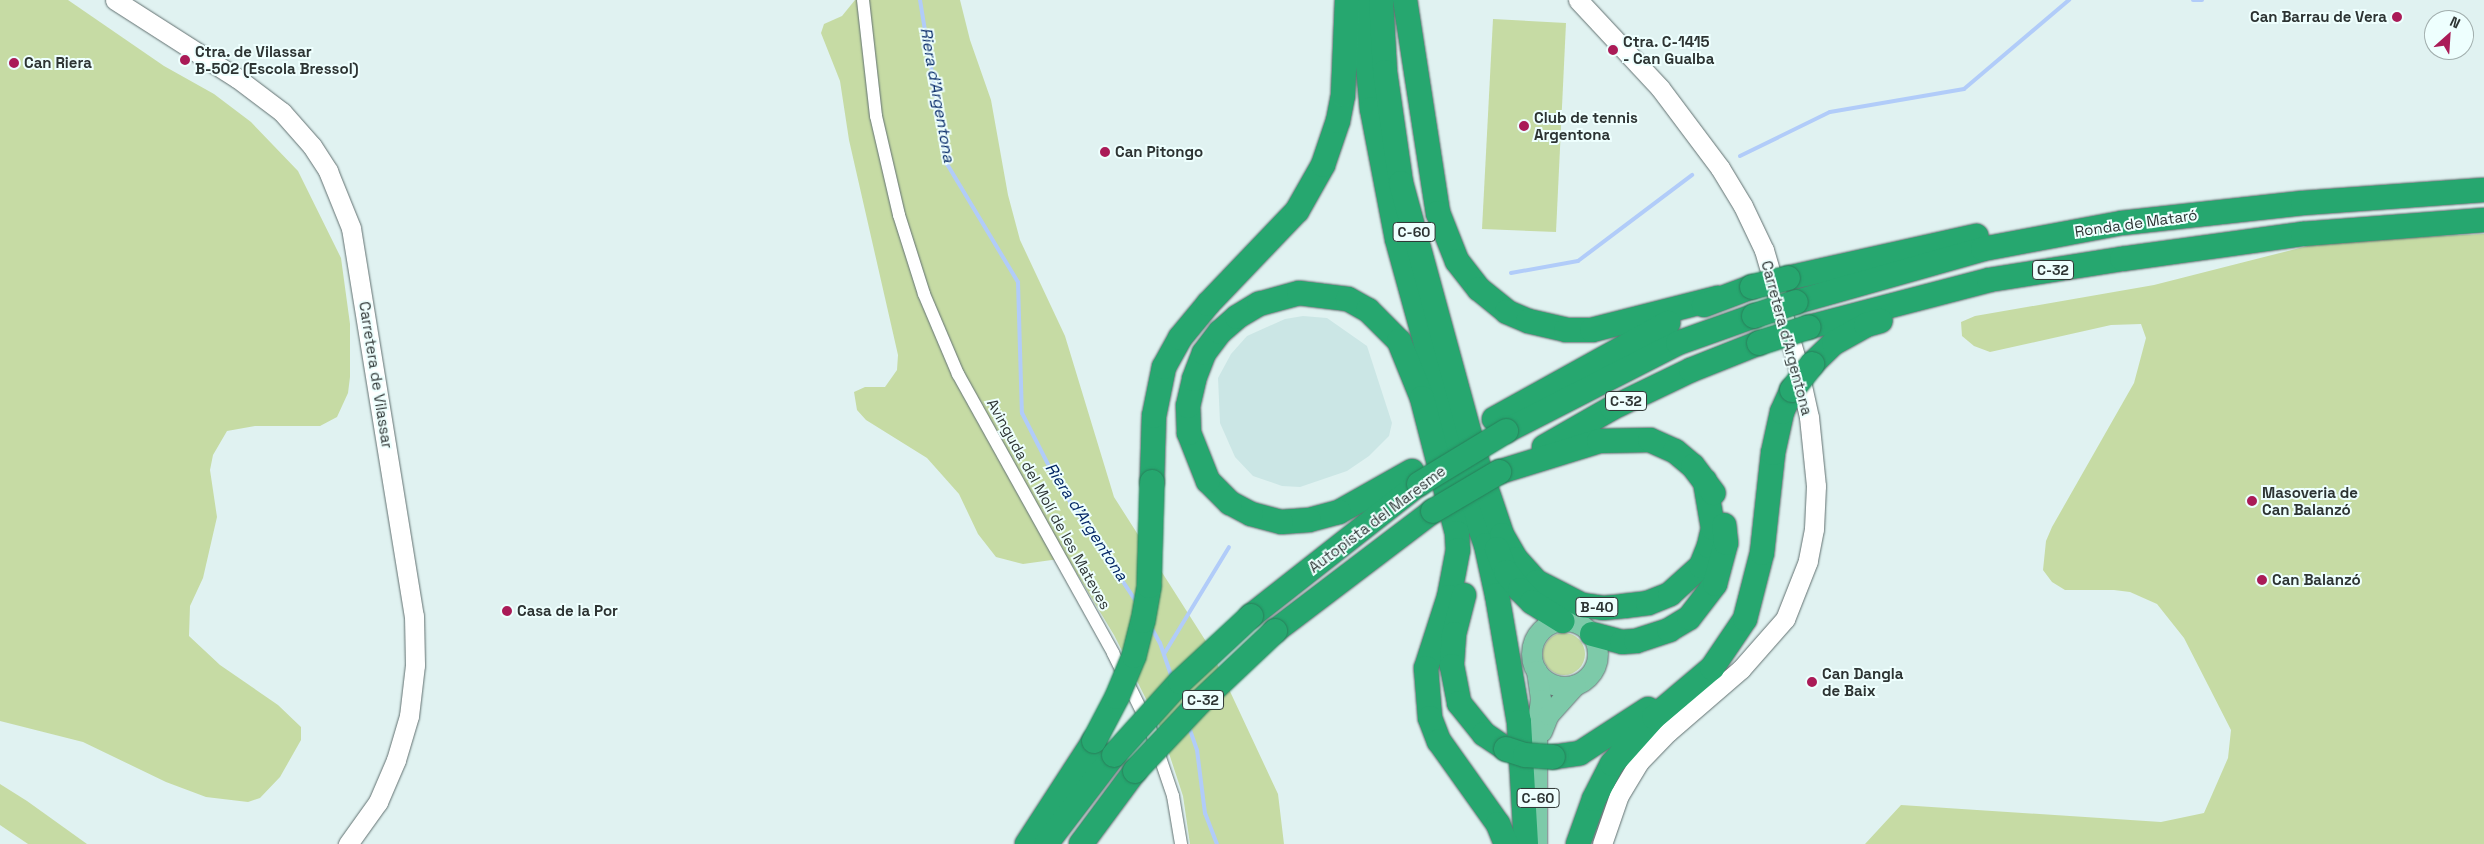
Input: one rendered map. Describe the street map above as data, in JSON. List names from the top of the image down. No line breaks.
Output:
{"streets":{"highway":["Ronda de Mataró","C-60","C-32","Autopista del Maresme","B-40"],"street":["Carretera d'Argentona","Carretera de Vilassar","Avinguda del Molí de les Mateves"]},"crossings":[["Ronda de Mataró","Autopista del Maresme"],["C-60","B-40"],["C-32","Autopista del Maresme"]],"water":["Riera d'Argentona"],"places":["Can Barrau de Vera","Ctra. C-1415 - Can Gualba","Ctra. de Vilassar B-502 (Escola Bressol)","Can Riera","Club de tennis Argentona","Can Pitongo","Masoveria de Can Balanzó","Can Balanzó","Casa de la Por","Can Dangla de Baix"],"north":"top right"}
